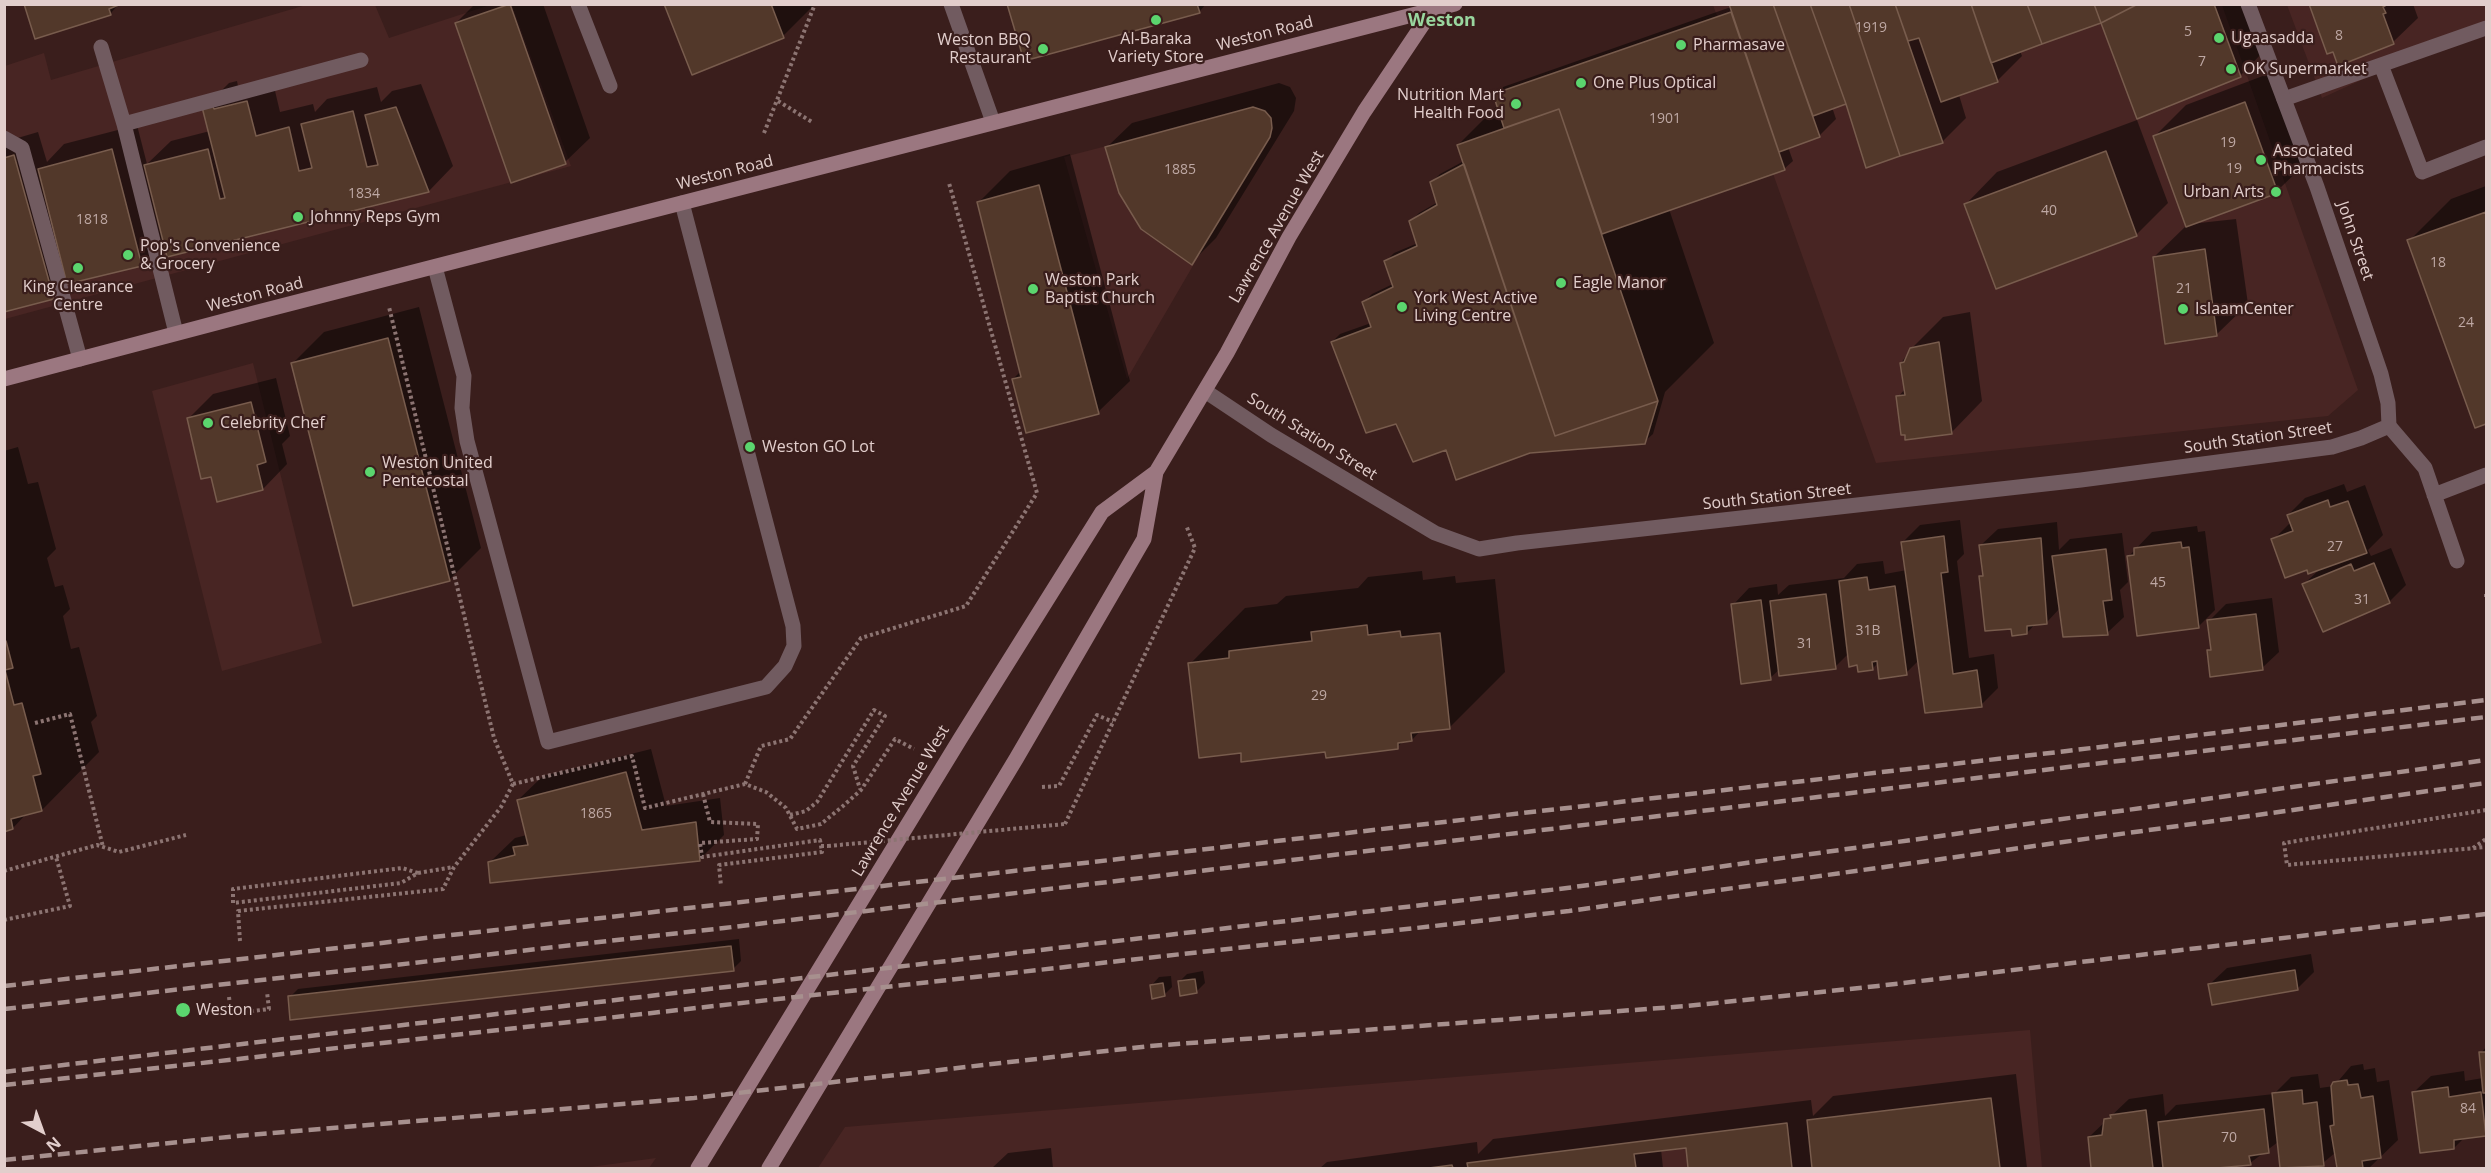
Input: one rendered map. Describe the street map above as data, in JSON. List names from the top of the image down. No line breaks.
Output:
{"streets":{"main road":["Weston Road","Lawrence Avenue West"],"street":["John Street","South Station Street"]},"crossings":[["Weston Road","Lawrence Avenue West"],["Lawrence Avenue West","South Station Street"],["John Street","South Station Street"]],"districts":["Weston"],"places":["Al-Baraka Variety Store","Ugaasadda","Pharmasave","Weston BBQ Restaurant","OK Supermarket","One Plus Optical","Nutrition Mart Health Food","Associated Pharmacists","Urban Arts","Johnny Reps Gym","Pop's Convenience & Grocery","King Clearance Centre","Eagle Manor","Weston Park Baptist Church","York West Active Living Centre","IslaamCenter","Celebrity Chef","Weston GO Lot","Weston United Pentecostal","Weston"],"house_numbers":["1919","5","8","7","1901","19","19","1885","1834","40","1818","18","21","24","27","45","31","31B","31","29","1865","84","70"],"north":"bottom right"}
